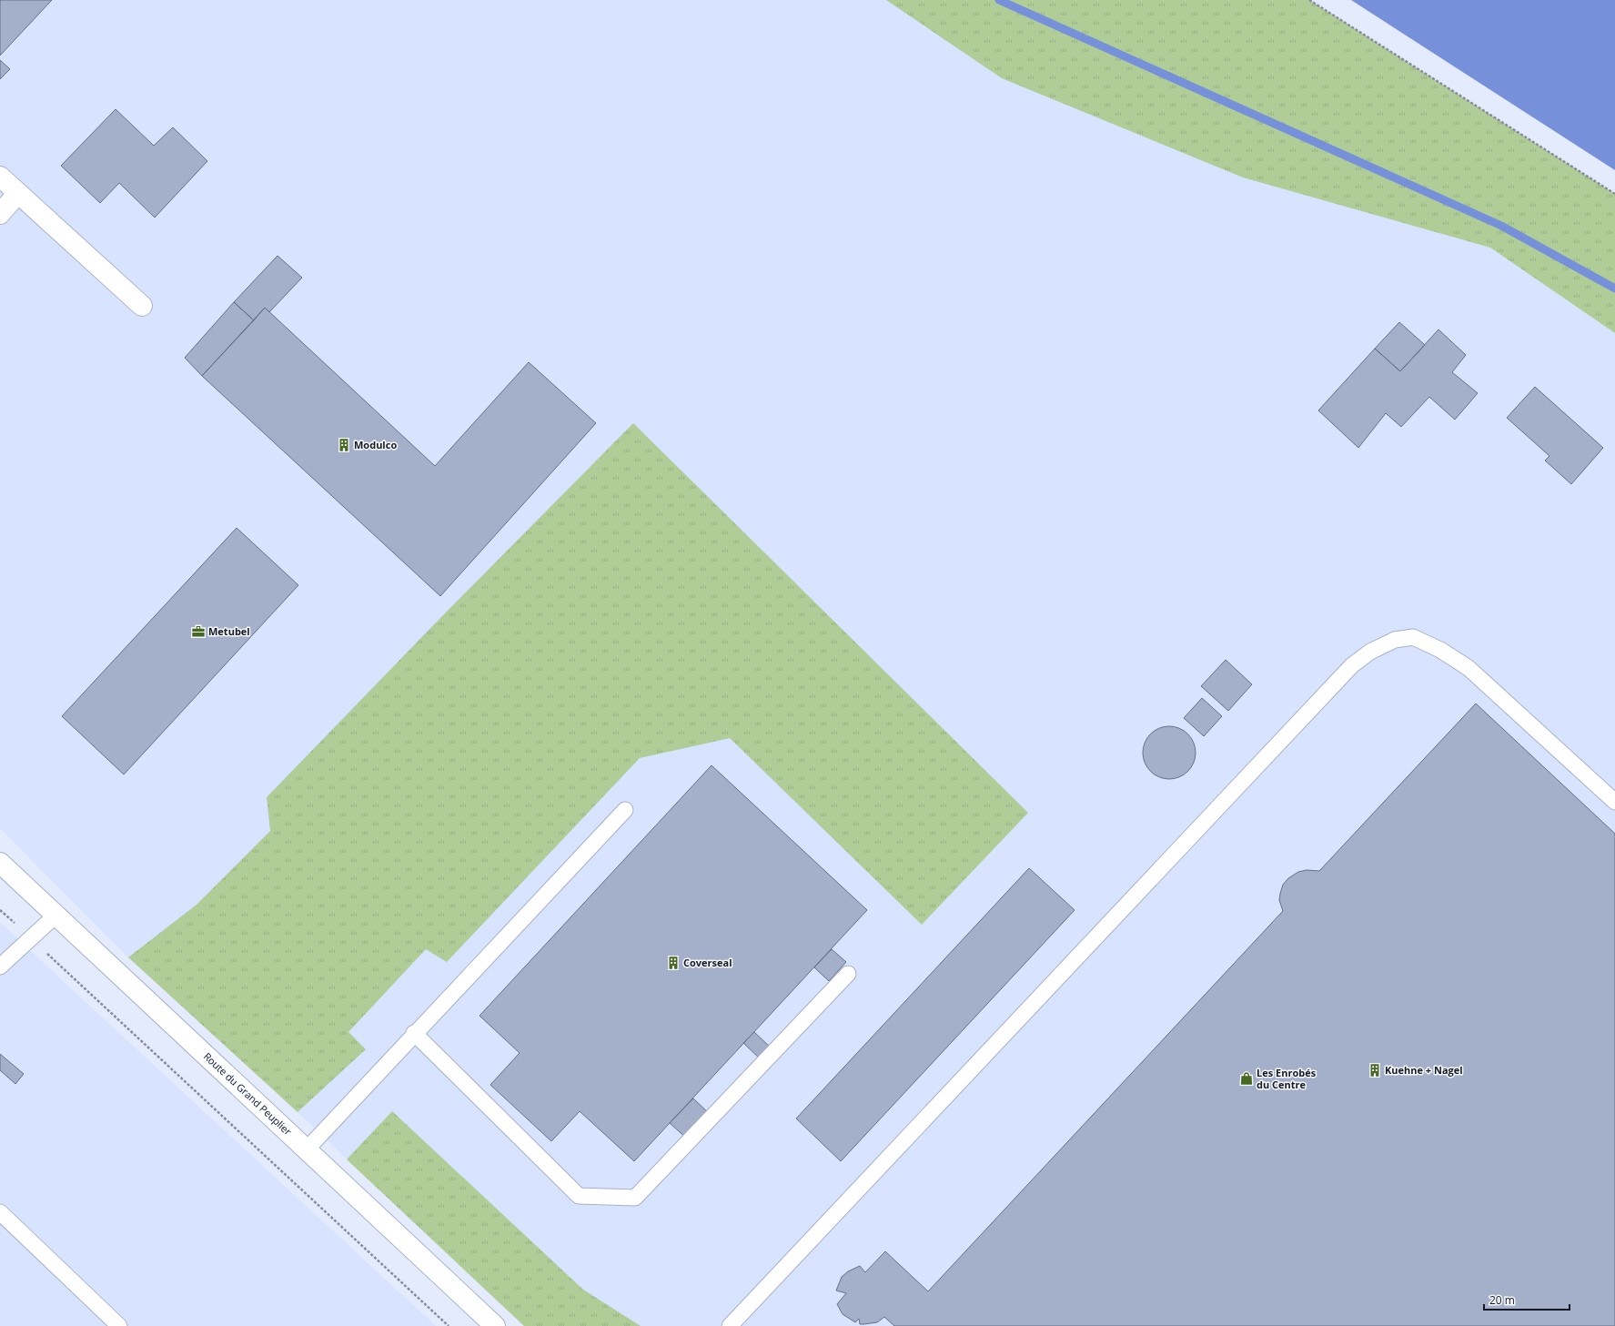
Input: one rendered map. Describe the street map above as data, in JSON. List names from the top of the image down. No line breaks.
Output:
{"streets":{"main road":["Route du Grand Peuplier"]},"places":{"building":["Modulco","Coverseal","Kuehne + Nagel"],"office":["Metubel"],"shop":["Les Enrobés du Centre"]},"scale_bar":"20 m"}
